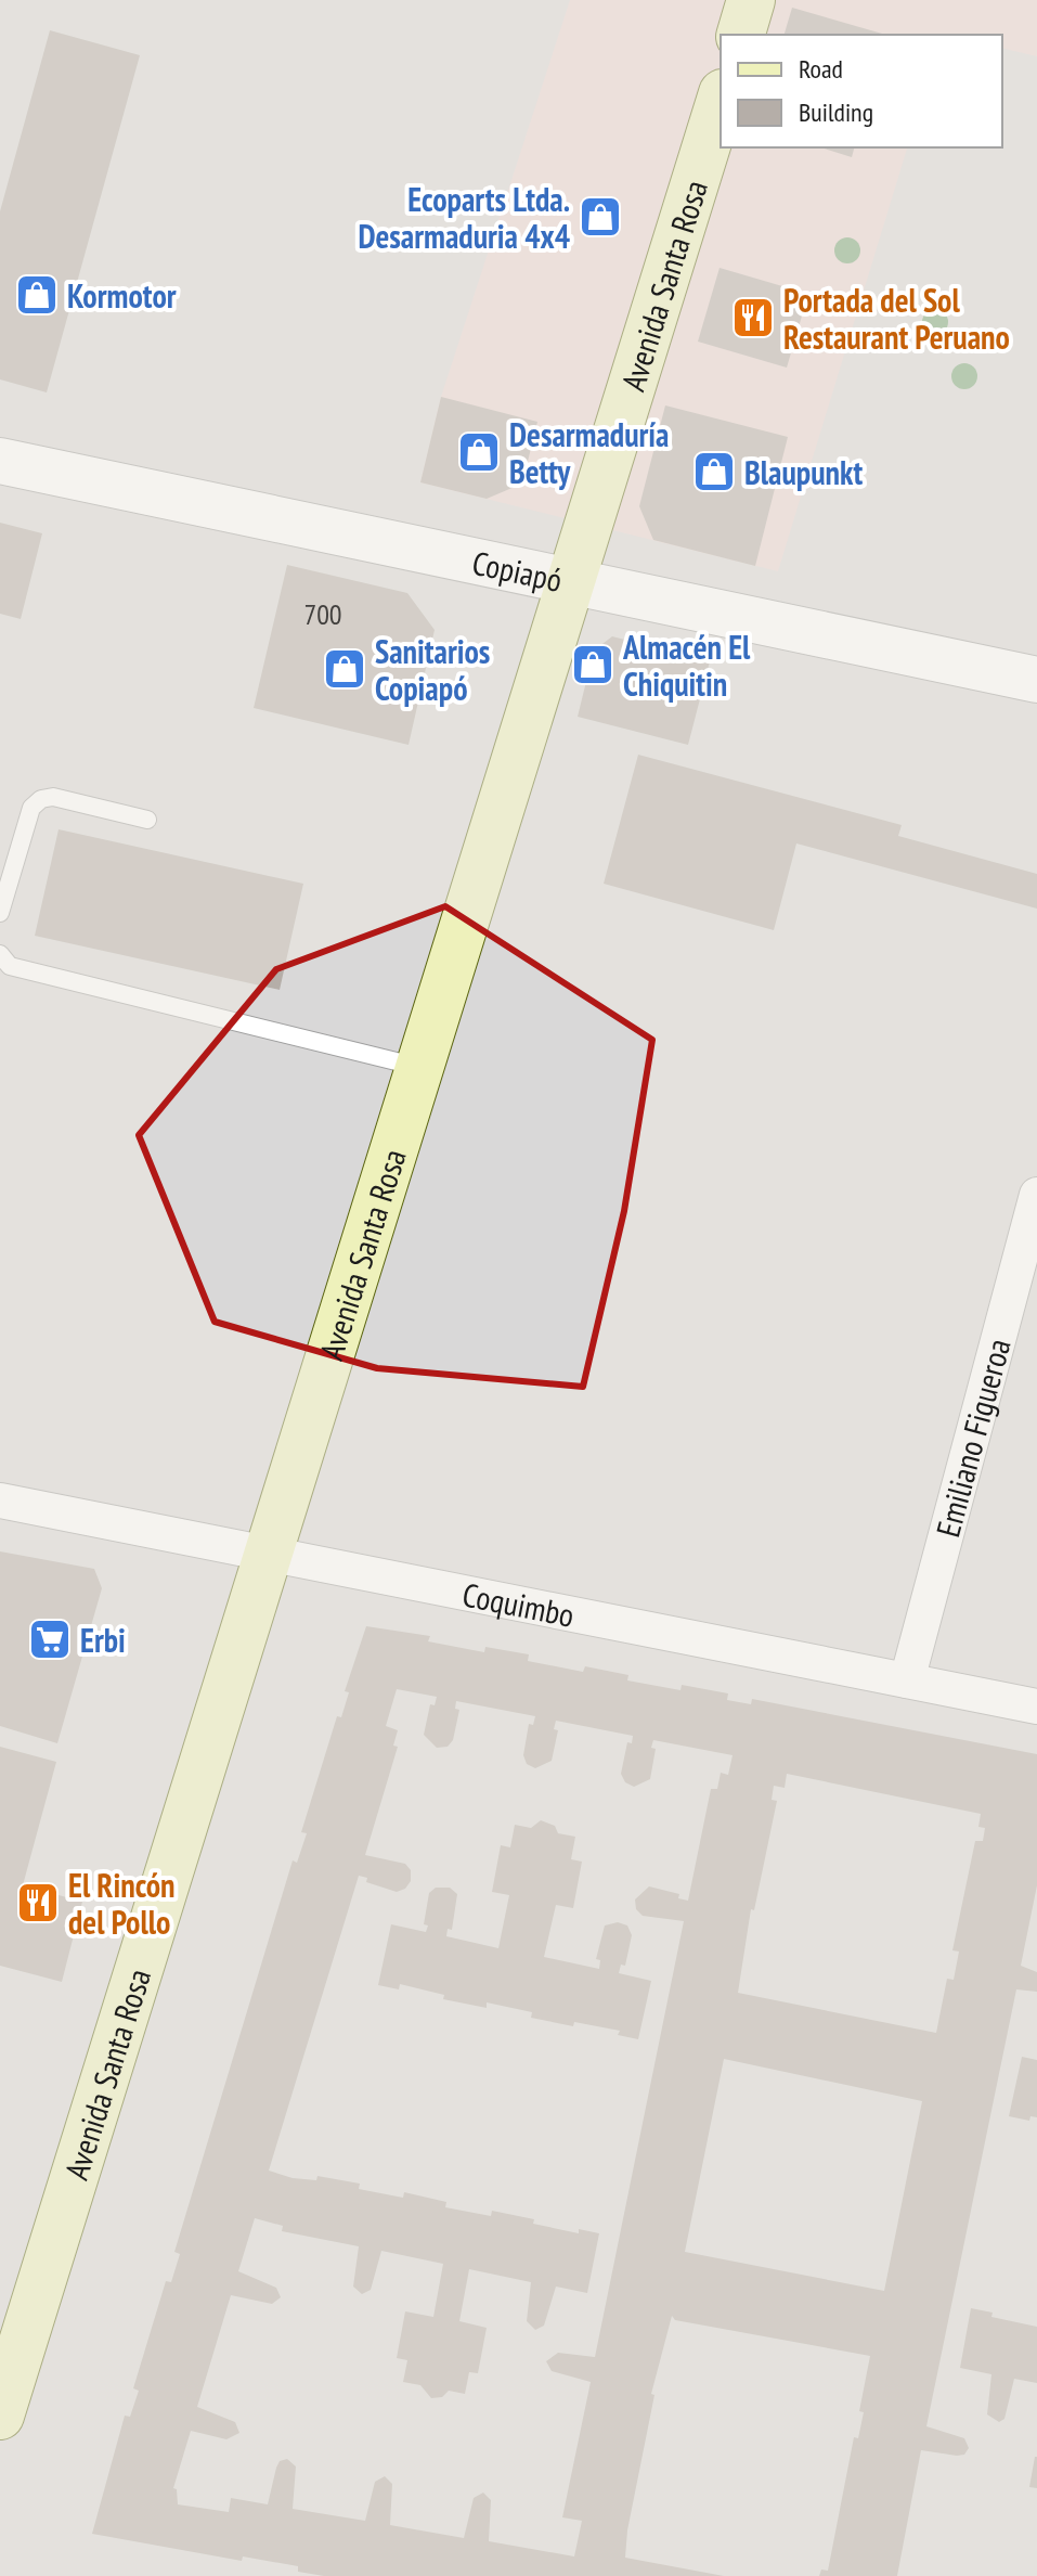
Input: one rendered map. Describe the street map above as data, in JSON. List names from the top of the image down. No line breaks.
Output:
{"streets":{"main road":["Avenida Santa Rosa"],"street":["Copiapó","Emiliano Figueroa","Coquimbo"]},"crossings":[["Avenida Santa Rosa","Copiapó"],["Avenida Santa Rosa","Coquimbo"],["Emiliano Figueroa","Coquimbo"]],"places":{"shop":["Ecoparts Ltda. Desarmaduria 4x4","Kormotor","Desarmaduría Betty","Blaupunkt","Almacén El Chiquitin","Sanitarios Copiapó"],"restaurant":["Portada del Sol Restaurant Peruano","El Rincón del Pollo"],"supermarket":["Erbi"]},"house_numbers":["700"],"legend":["Road","Building"]}
